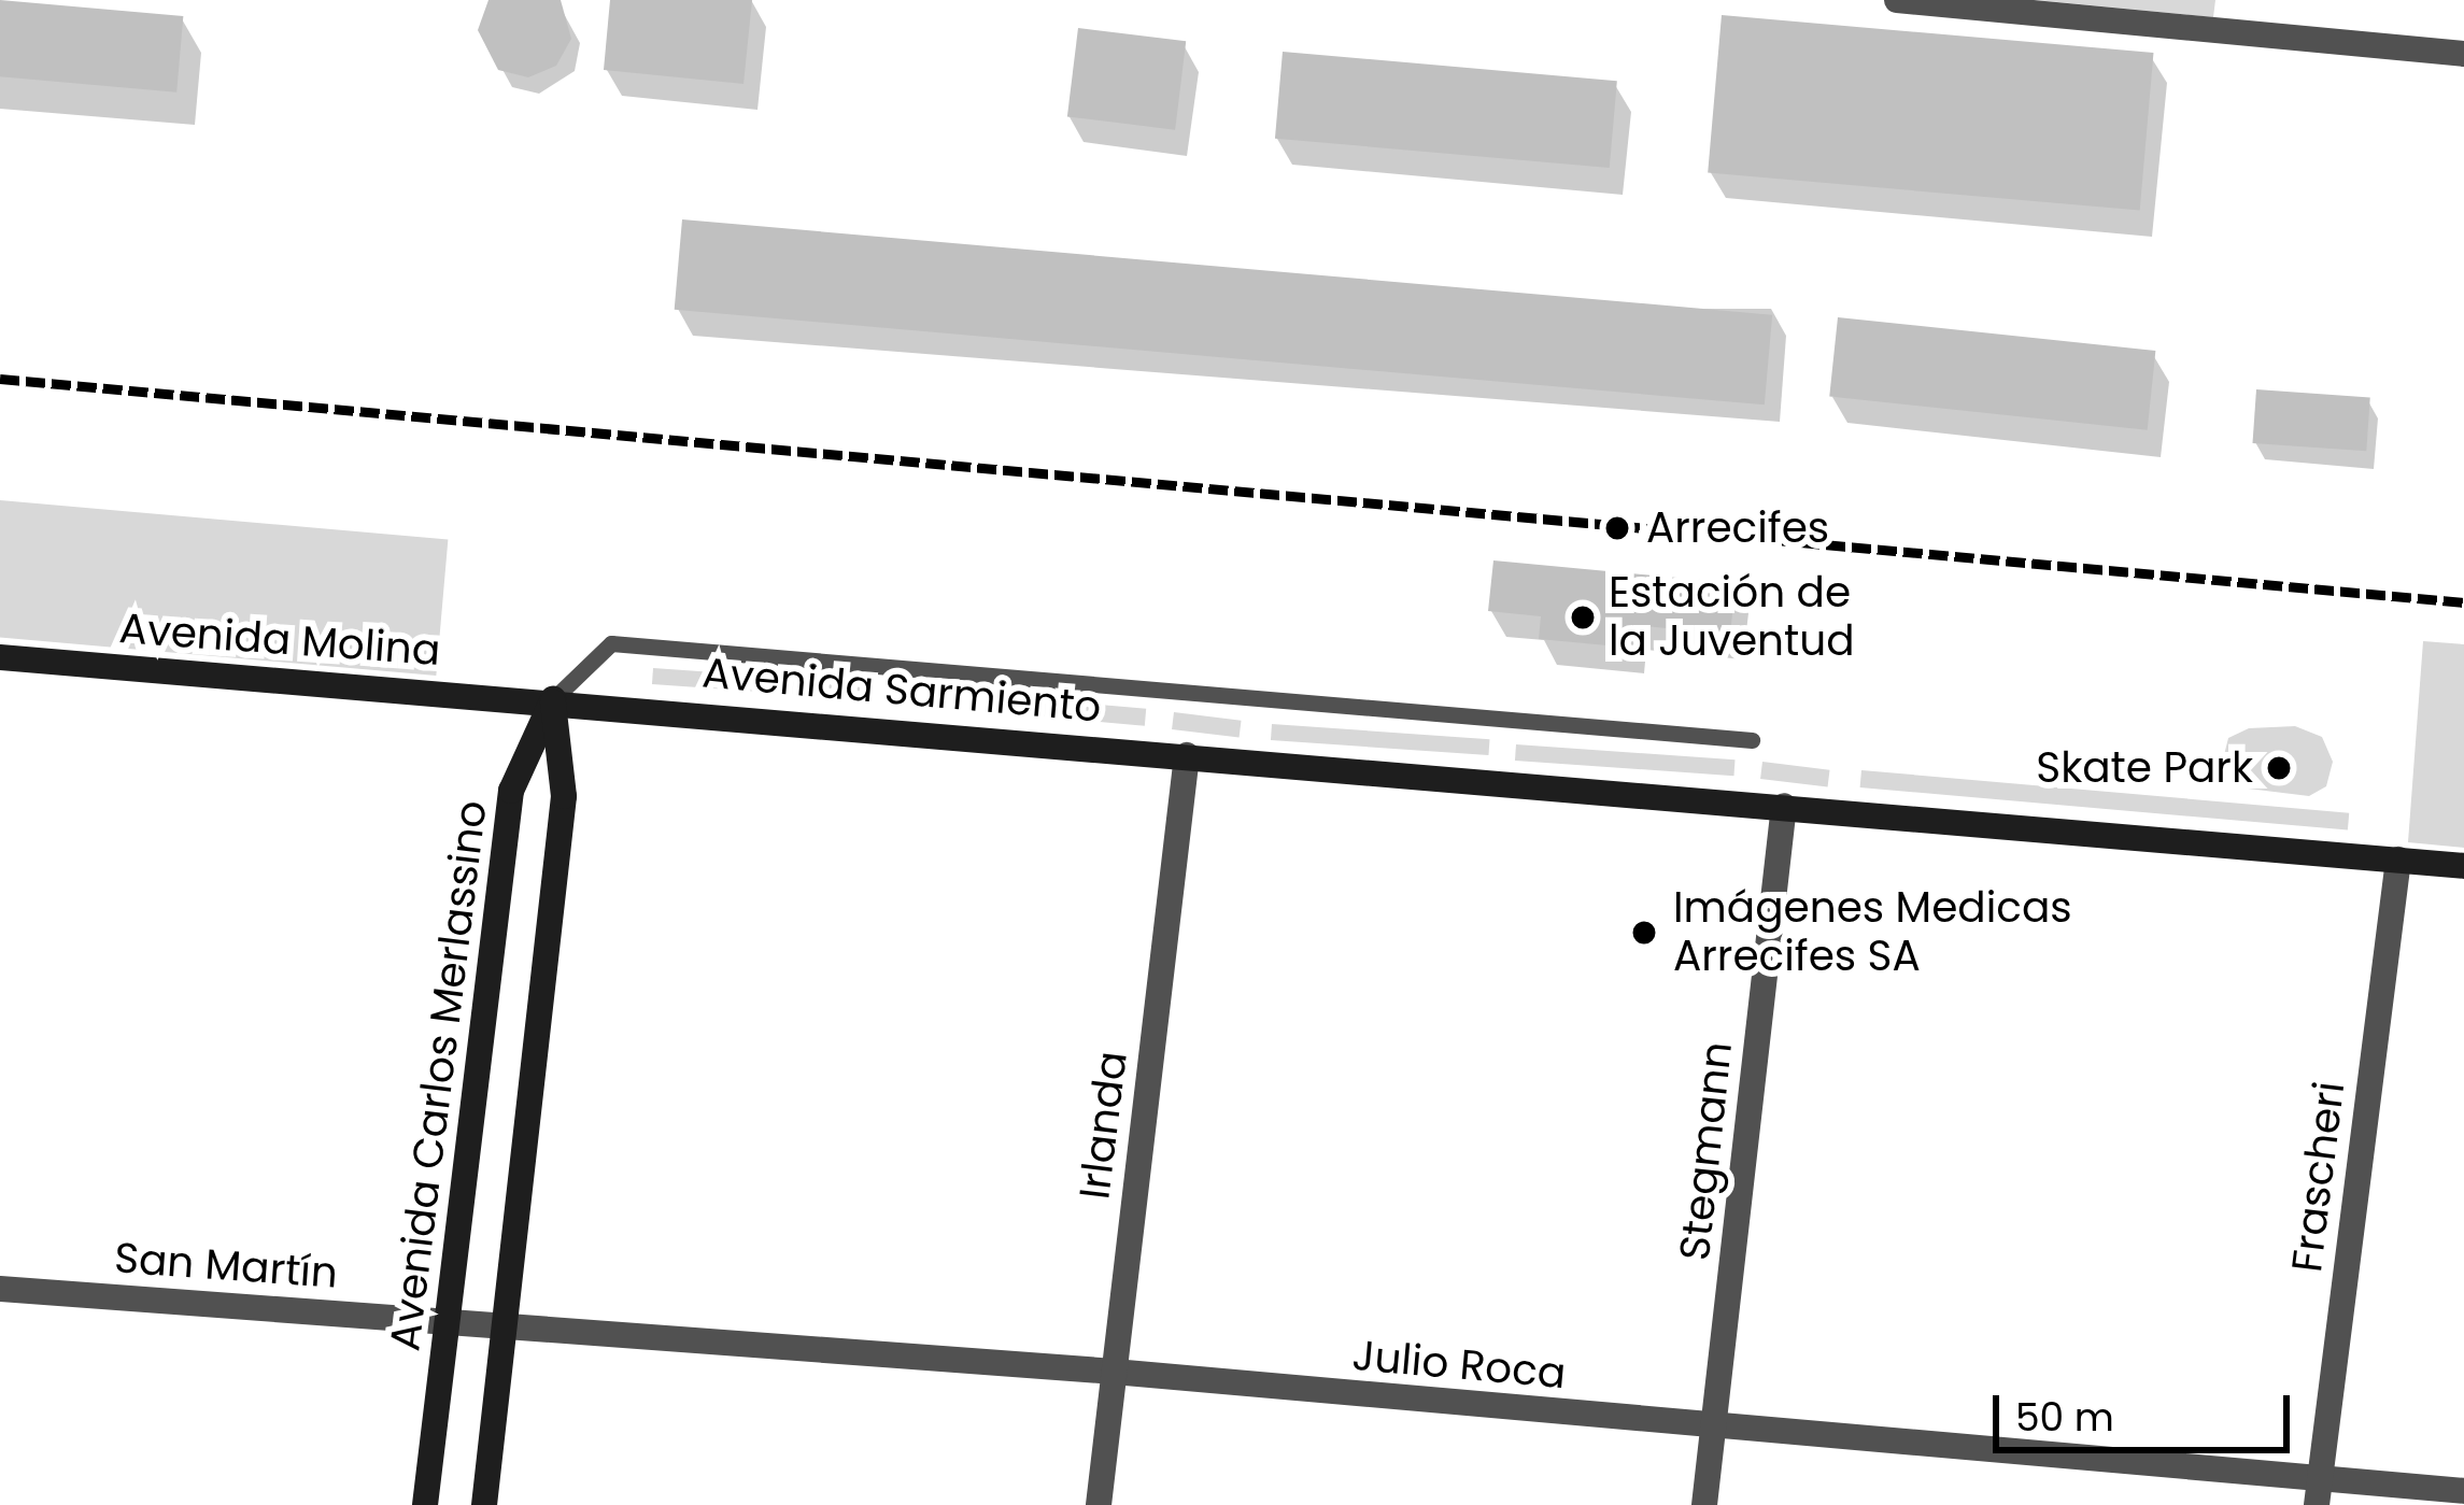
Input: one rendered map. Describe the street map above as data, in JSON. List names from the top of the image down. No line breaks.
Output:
{"streets":{"street":["Avenida Molina","Avenida Sarmiento","Avenida Carlos Merlassino","Irlanda","Stegmann","Frascheri","San Martín","Julio Roca"]},"crossings":[["Avenida Molina","Avenida Sarmiento"],["Avenida Molina","Avenida Carlos Merlassino"],["Avenida Sarmiento","Avenida Carlos Merlassino"],["Avenida Sarmiento","Irlanda"],["Avenida Sarmiento","Stegmann"],["Avenida Sarmiento","Frascheri"],["Avenida Carlos Merlassino","San Martín"],["Avenida Carlos Merlassino","Julio Roca"],["Irlanda","Julio Roca"],["Stegmann","Julio Roca"],["Frascheri","Julio Roca"],["San Martín","Julio Roca"]],"places":["Arrecifes","Estación de la Juventud","Skate Park","Imágenes Medicas Arrecifes SA"],"scale_bar":"50 m"}
